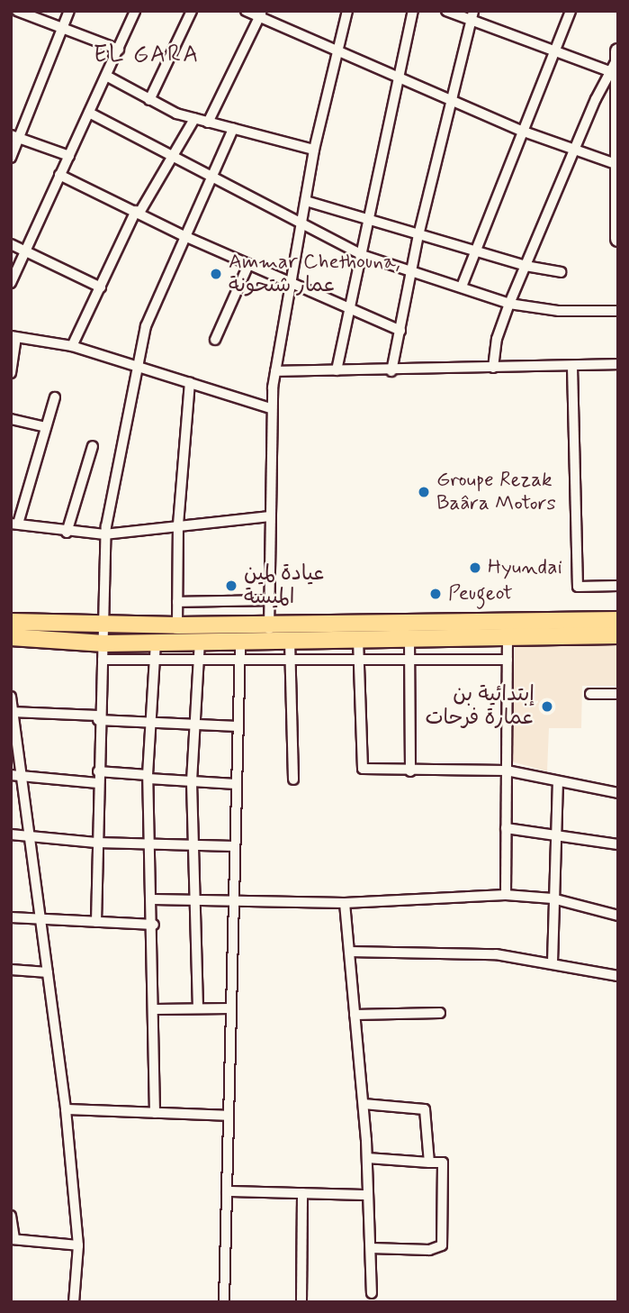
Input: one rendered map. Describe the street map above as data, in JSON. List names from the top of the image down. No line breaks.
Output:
{"districts":["EL GARA"],"places":["Ammar Chethouna, عمار شتحونة","Groupe Rezak Baâra Motors","Hyundai","عيادة لمين الميسة","Peugeot","إبتدائية بن عمارة فرحات"]}
